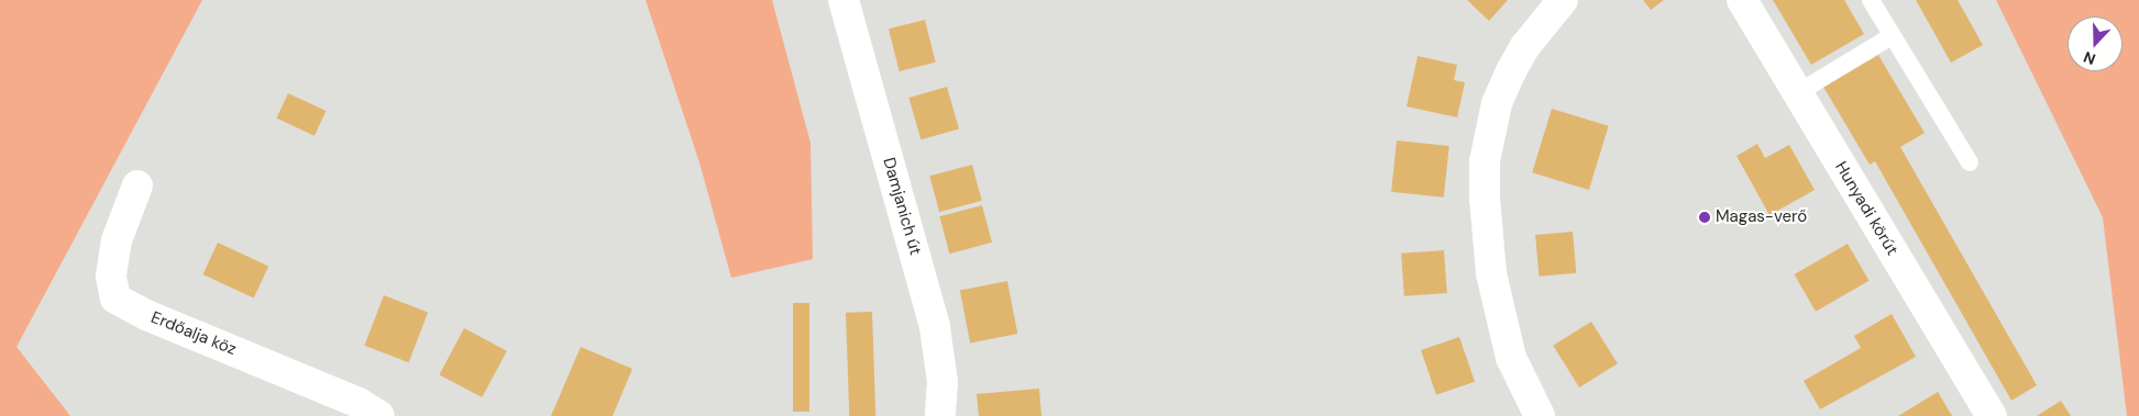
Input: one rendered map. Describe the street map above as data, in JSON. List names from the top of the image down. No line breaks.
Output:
{"streets":{"street":["Damjanich út","Hunyadi körút","Erdőalja köz"]},"places":["Magas-verő"],"north":"bottom"}
